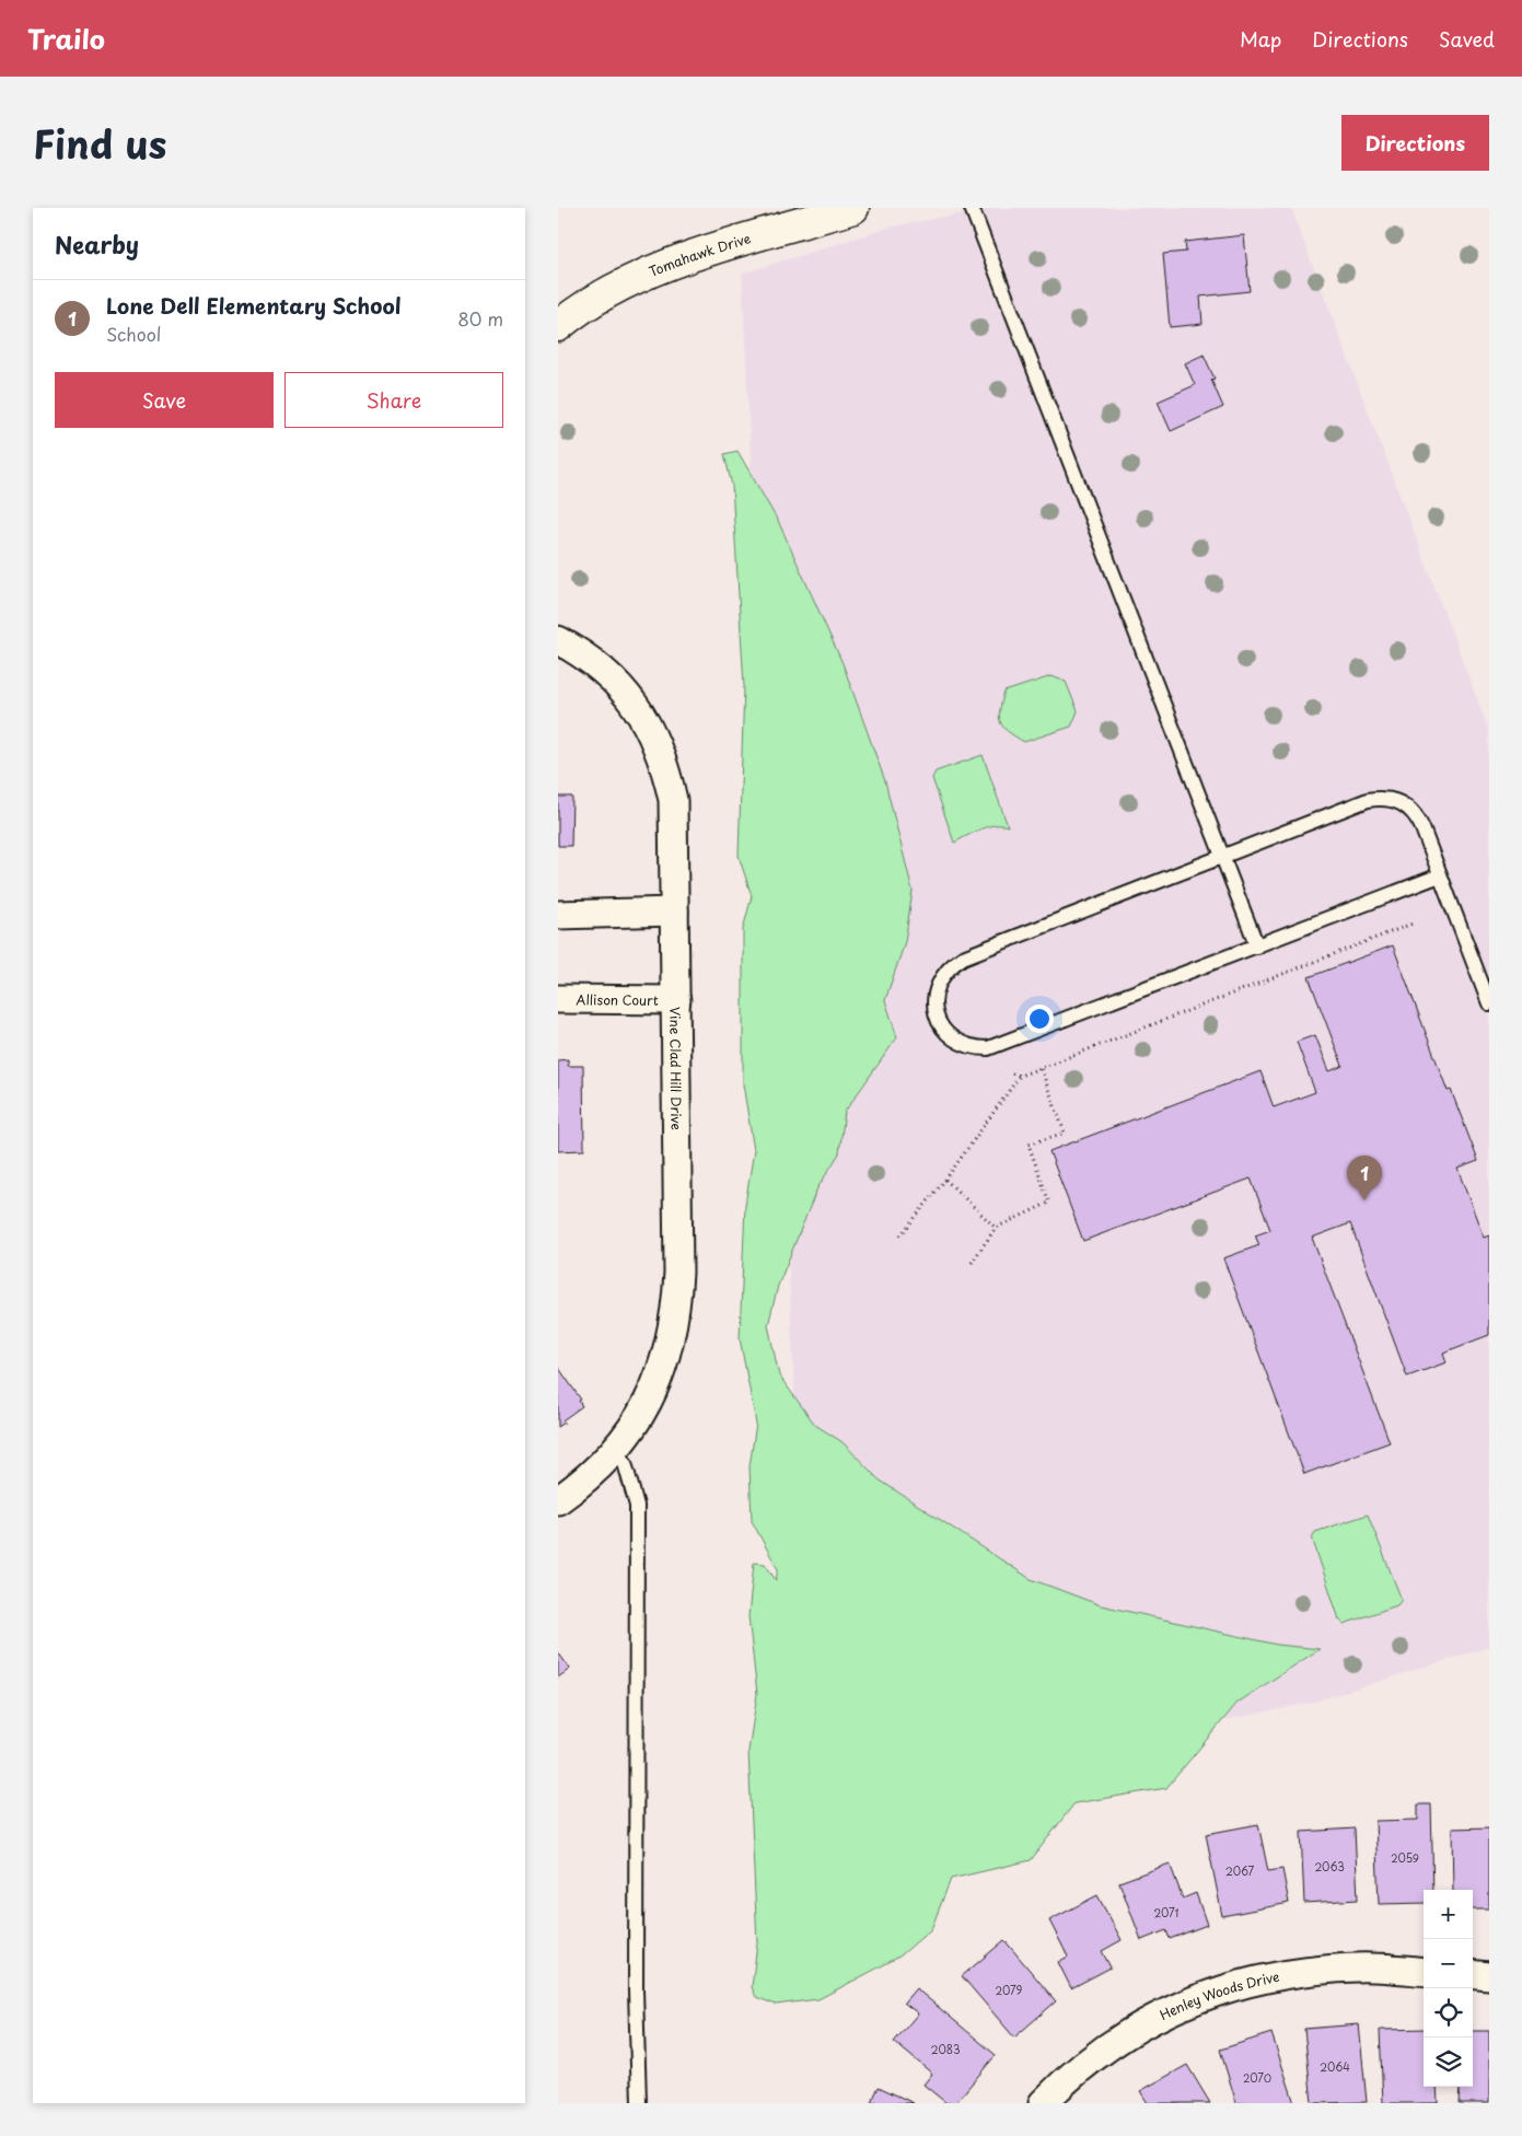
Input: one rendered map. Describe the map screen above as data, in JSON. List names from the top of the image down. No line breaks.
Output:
{"streets":{"street":["Tomahawk Drive","Allison Court","Vine Clad Hill Drive","Henley Woods Drive"]},"crossings":[["Allison Court","Vine Clad Hill Drive"]],"house_numbers":["2059","2063","2067","2071","2079","2083","2064","2070"],"page":{"header":"Trailo","nav":["Map","Directions","Saved"],"title":"Find us","buttons":["Directions",["Save","Share"]],"heading":"Nearby","list":[{"mark":"1","name":"Lone Dell Elementary School","note":"School","value":"80 m"}],"pins":"1","map_buttons":["+","−"]}}
